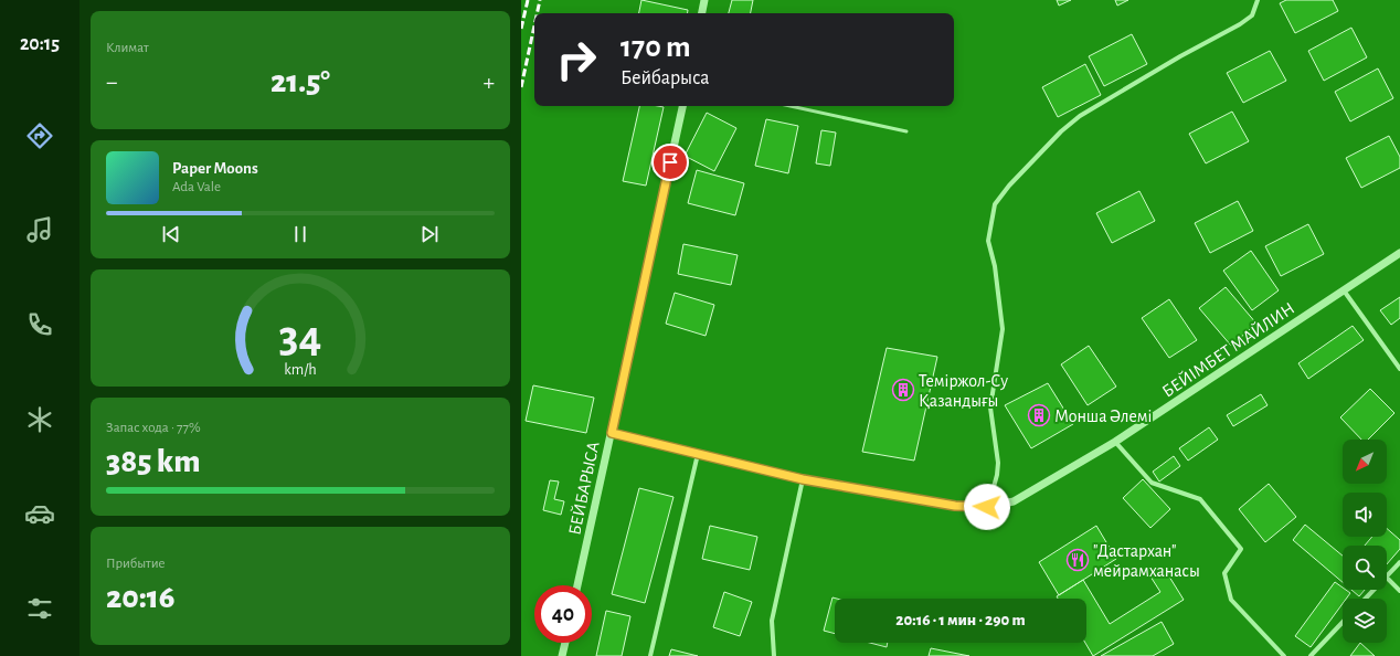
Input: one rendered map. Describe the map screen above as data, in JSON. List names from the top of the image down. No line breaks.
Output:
{"streets":{"street":["БЕЙІМБЕТ МАЙЛИН","БЕЙБАРЫСА"]},"crossings":[["БЕЙІМБЕТ МАЙЛИН","БЕЙБАРЫСА"]],"places":{"building":["Теміржол-Су Қазандығы","Монша Әлемі"],"restaurant":["\"Дастархан\" мейрамханасы"]},"north":"bottom left","page":{"tabs":"20:15","tile":["Климат",["Запас хода · 77%","385 km"],["Прибытие","20:16"]],"turn":["170 m","Бейбарыса"],"heat":["−","21.5°","+"],"song":["Paper Moons","Ada Vale"],"limit":"40","trip":"20:16 · 1 мин · 290 m","gauge":["34","km/h"]}}
